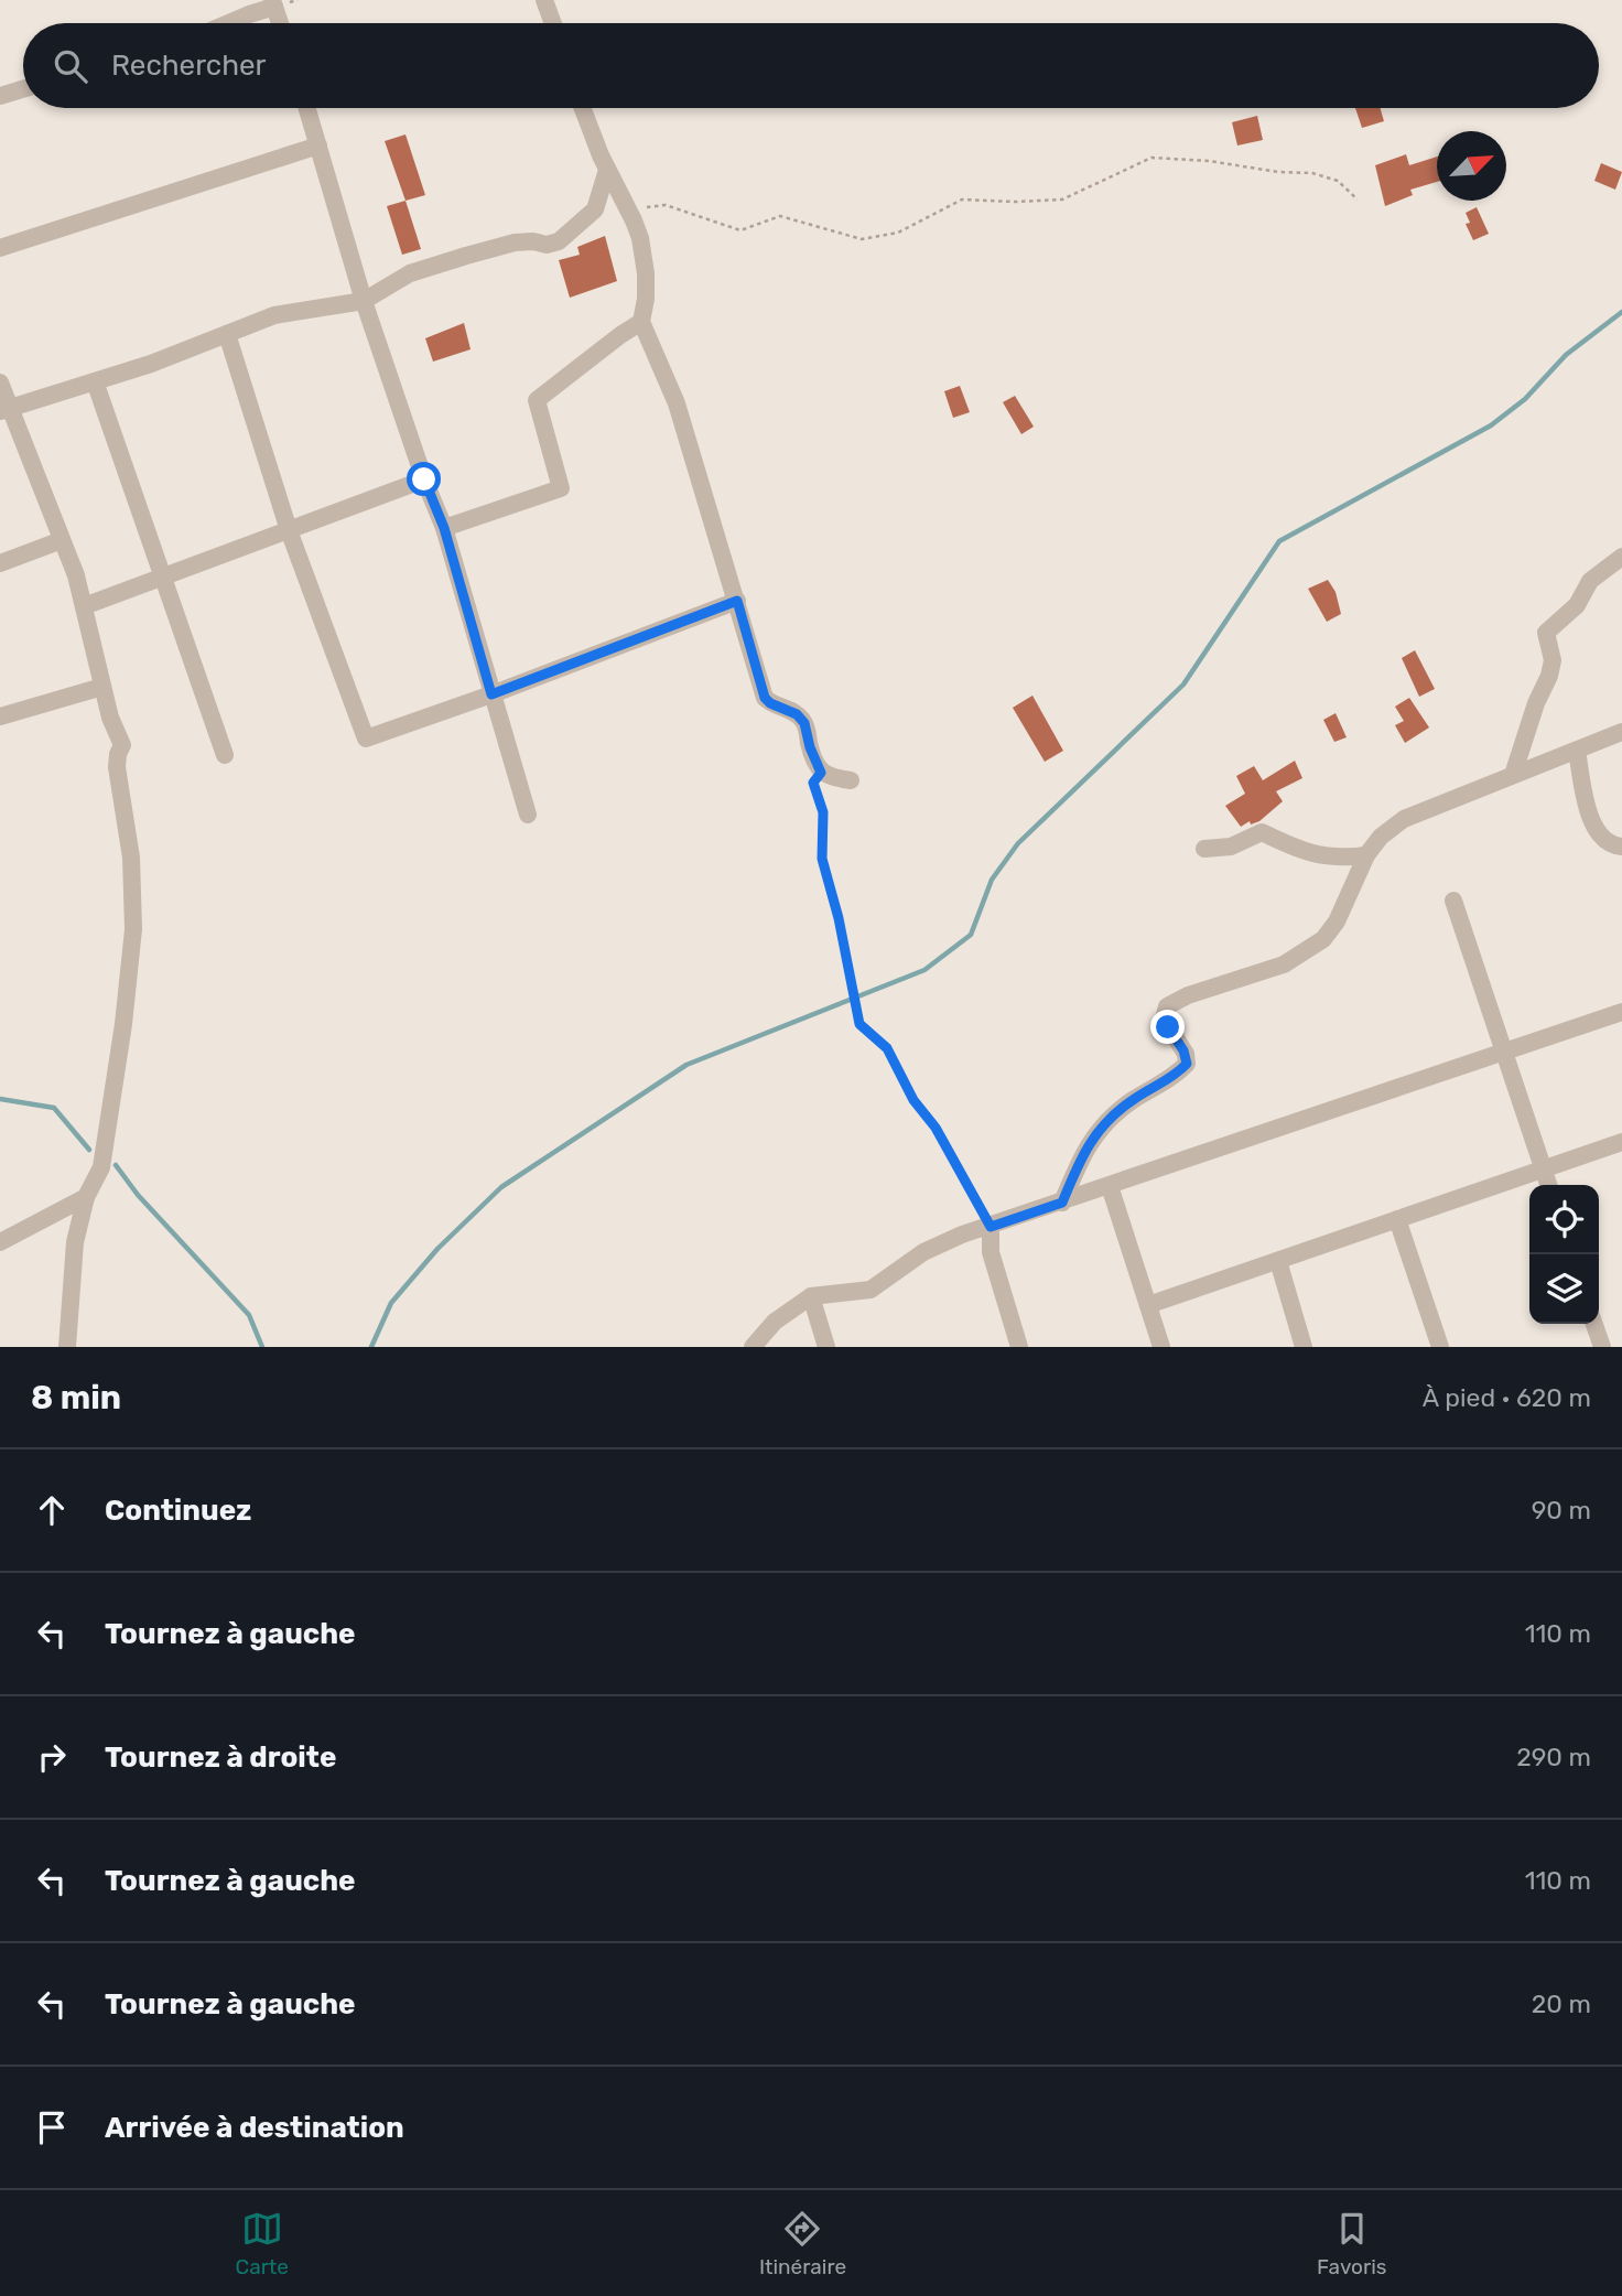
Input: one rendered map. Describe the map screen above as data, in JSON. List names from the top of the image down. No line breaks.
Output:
{"north":"top right","page":{"search":"Rechercher","heading":["8 min","À pied · 620 m"],"list":[["Continuez","90 m"],["Tournez à gauche","110 m"],["Tournez à droite","290 m"],["Tournez à gauche","110 m"],["Tournez à gauche","20 m"],"Arrivée à destination"],"nav":["Carte","Itinéraire","Favoris"]}}
